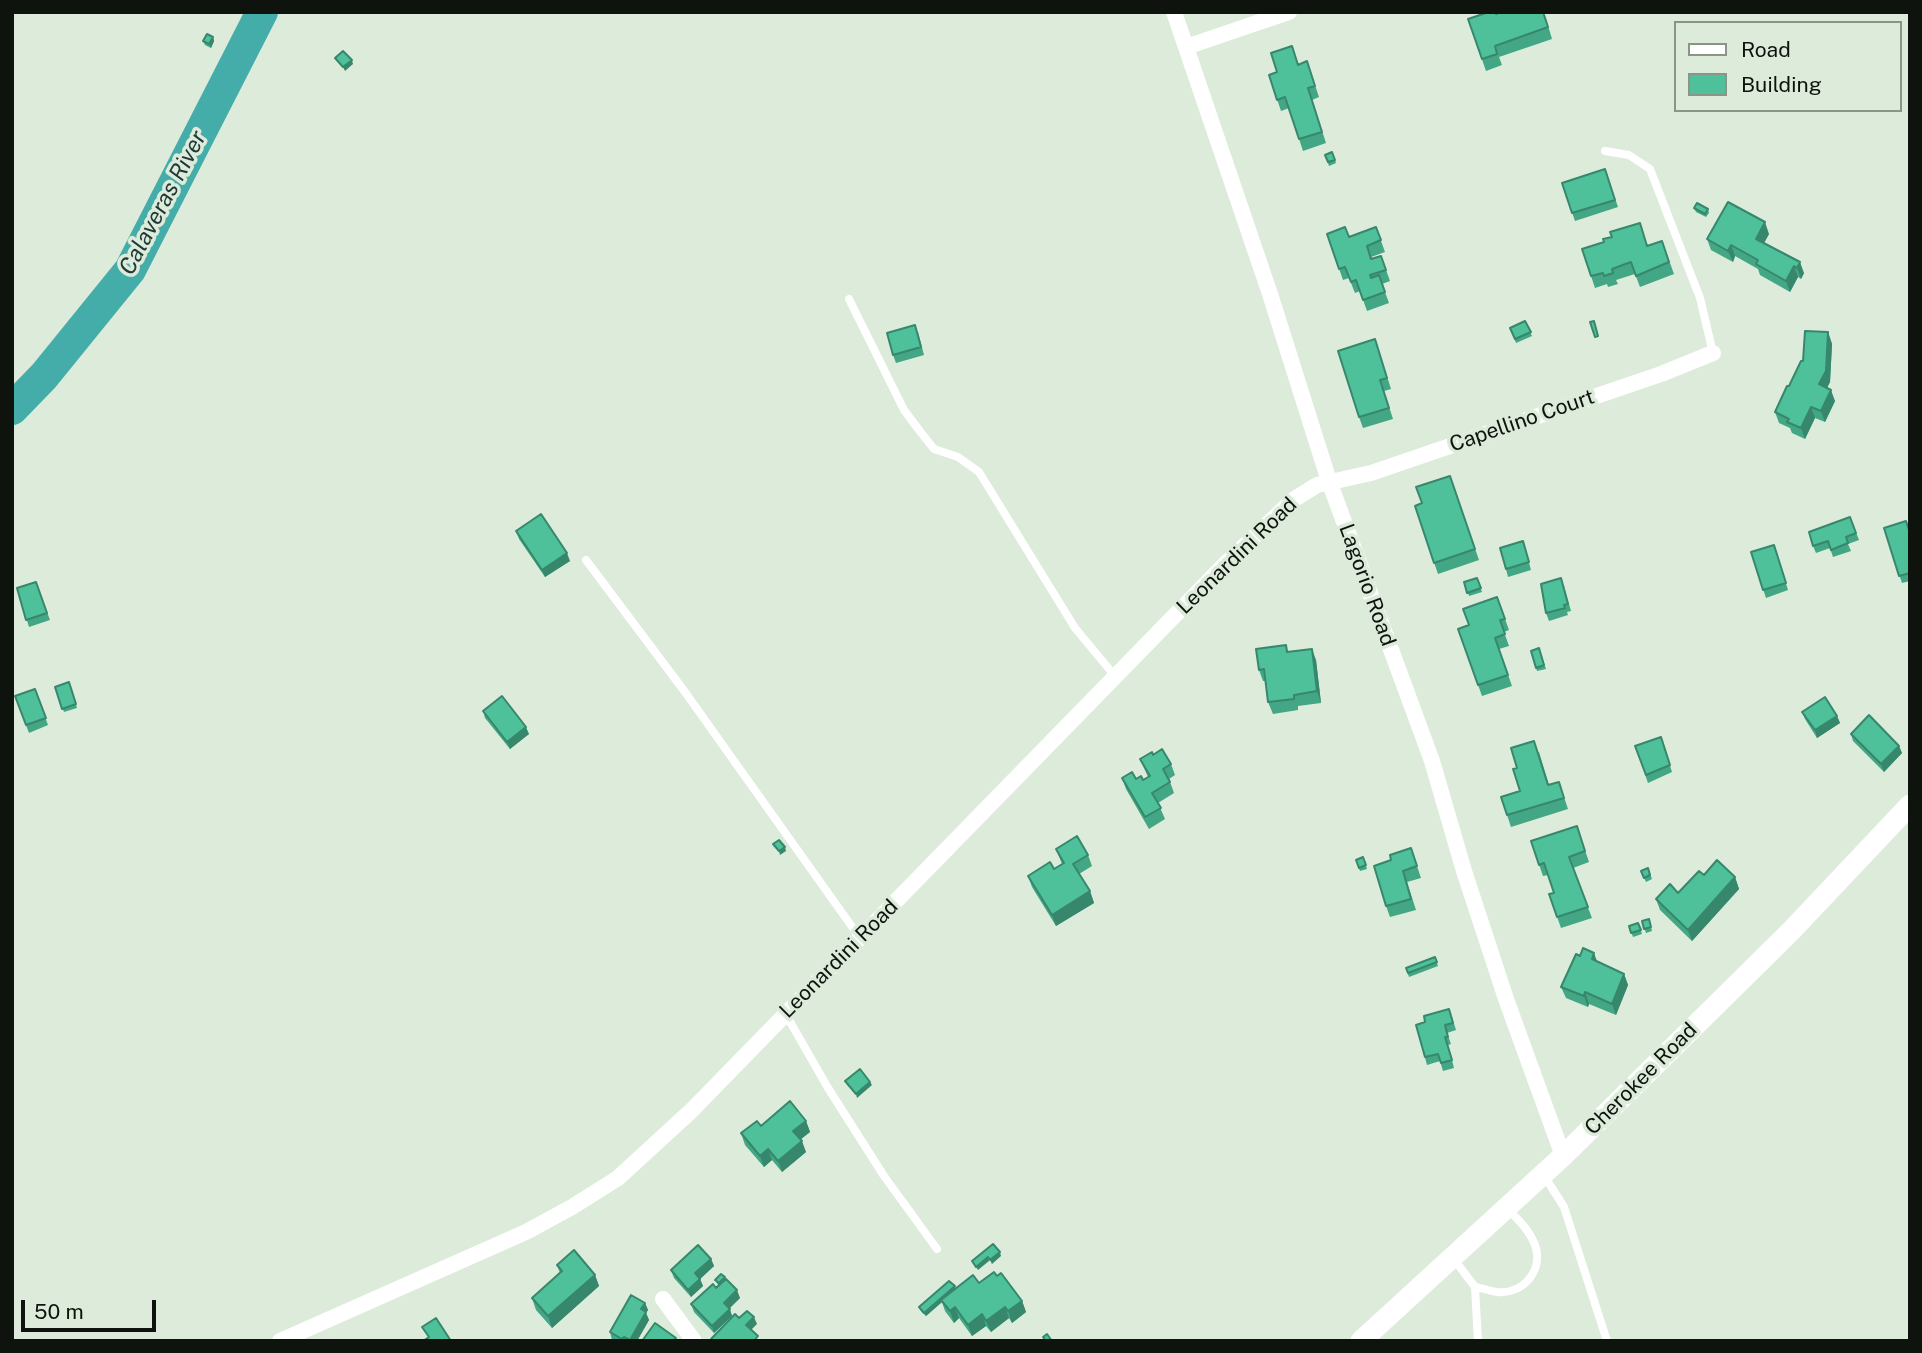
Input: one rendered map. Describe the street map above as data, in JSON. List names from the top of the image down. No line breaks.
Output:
{"streets":{"street":["Capellino Court","Leonardini Road","Lagorio Road","Cherokee Road"]},"crossings":[["Capellino Court","Leonardini Road"],["Capellino Court","Lagorio Road"],["Leonardini Road","Lagorio Road"],["Lagorio Road","Cherokee Road"]],"water":["Calaveras River"],"legend":["Road","Building"],"scale_bar":"50 m"}
